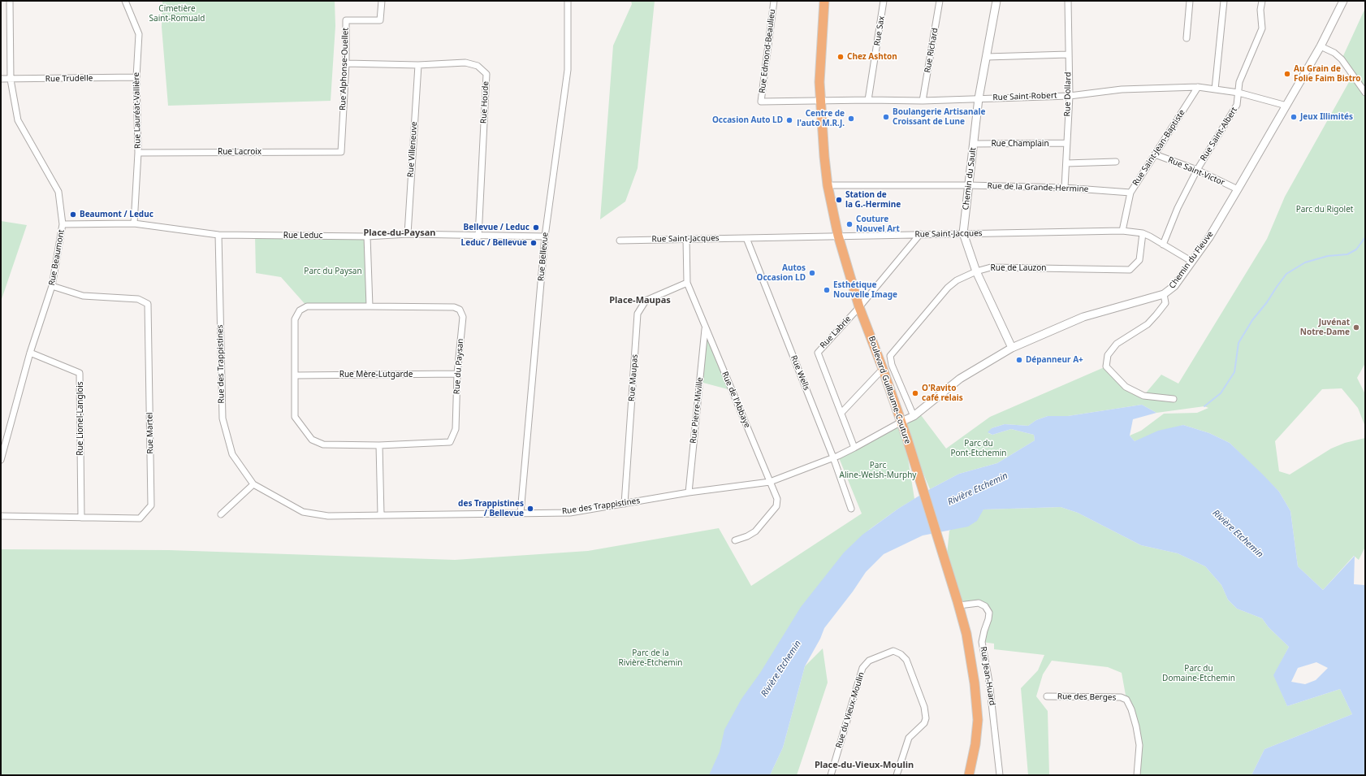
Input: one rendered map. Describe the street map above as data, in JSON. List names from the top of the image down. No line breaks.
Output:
{"streets":{"main road":["Boulevard Guillaume-Couture"],"street":["Rue Sax","Rue Richard","Rue Edmond-Beaulieu","Rue Alphonse-Ouellet","Rue Trudelle","Rue Dollard","Rue Saint-Robert","Rue Houde","Rue Lauréat-Vallière","Rue Saint-Albert","Rue Champlain","Rue Saint-Jean-Baptiste","Rue Villeneuve","Rue Lacroix","Rue Saint-Victor","Chemin du Sault","Rue de la Grande-Hermine","Rue Saint-Jacques","Rue Leduc","Rue Bellevue","Rue Beaumont","Chemin du Fleuve","Rue de Lauzon","Rue Labrie","Rue des Trappistines","Rue du Paysan","Rue Wells","Rue Mère-Lutgarde","Rue Maupas","Rue de l'Abbaye","Rue Pierre-Miville","Rue Lionel-Langlois","Rue Martel","Rue Jean-Huard","Rue des Berges","Rue du Vieux-Moulin"]},"crossings":[["Rue Sax","Rue Saint-Robert"],["Rue Richard","Rue Saint-Robert"],["Rue Edmond-Beaulieu","Rue Saint-Robert"],["Rue Alphonse-Ouellet","Rue Houde"],["Rue Alphonse-Ouellet","Rue Lacroix"],["Rue Trudelle","Rue Lauréat-Vallière"],["Rue Trudelle","Rue Beaumont"],["Rue Dollard","Rue Saint-Robert"],["Rue Dollard","Rue Champlain"],["Rue Dollard","Rue de la Grande-Hermine"],["Rue Saint-Robert","Rue Saint-Albert"],["Rue Saint-Robert","Rue Saint-Jean-Baptiste"],["Rue Saint-Robert","Chemin du Sault"],["Rue Saint-Robert","Chemin du Fleuve"],["Rue Saint-Robert","Boulevard Guillaume-Couture"],["Rue Houde","Rue Villeneuve"],["Rue Houde","Rue Leduc"],["Rue Lauréat-Vallière","Rue Lacroix"],["Rue Lauréat-Vallière","Rue Leduc"],["Rue Saint-Albert","Rue Saint-Victor"],["Rue Saint-Albert","Rue Saint-Jacques"],["Rue Champlain","Chemin du Sault"],["Rue Saint-Jean-Baptiste","Rue Saint-Victor"],["Rue Saint-Jean-Baptiste","Rue de la Grande-Hermine"],["Rue Saint-Jean-Baptiste","Rue Saint-Jacques"],["Rue Villeneuve","Rue Leduc"],["Rue Saint-Victor","Chemin du Fleuve"],["Chemin du Sault","Rue de la Grande-Hermine"],["Chemin du Sault","Rue Saint-Jacques"],["Chemin du Sault","Chemin du Fleuve"],["Chemin du Sault","Rue de Lauzon"],["Rue de la Grande-Hermine","Boulevard Guillaume-Couture"],["Rue Saint-Jacques","Chemin du Fleuve"],["Rue Saint-Jacques","Rue de Lauzon"],["Rue Saint-Jacques","Rue Labrie"],["Rue Saint-Jacques","Rue Wells"],["Rue Saint-Jacques","Boulevard Guillaume-Couture"],["Rue Saint-Jacques","Rue de l'Abbaye"],["Rue Leduc","Rue Bellevue"],["Rue Leduc","Rue Beaumont"],["Rue Leduc","Rue des Trappistines"],["Rue Bellevue","Rue des Trappistines"],["Rue Beaumont","Rue Lionel-Langlois"],["Rue Beaumont","Rue Martel"],["Chemin du Fleuve","Rue de Lauzon"],["Chemin du Fleuve","Rue des Trappistines"],["Chemin du Fleuve","Boulevard Guillaume-Couture"],["Rue Labrie","Rue des Trappistines"],["Rue Labrie","Boulevard Guillaume-Couture"],["Rue des Trappistines","Rue Wells"],["Rue des Trappistines","Rue Maupas"],["Rue des Trappistines","Boulevard Guillaume-Couture"],["Rue des Trappistines","Rue de l'Abbaye"],["Rue des Trappistines","Rue Pierre-Miville"],["Rue du Paysan","Rue Mère-Lutgarde"],["Rue Maupas","Rue de l'Abbaye"],["Boulevard Guillaume-Couture","Rue Jean-Huard"],["Rue de l'Abbaye","Rue Pierre-Miville"],["Rue Lionel-Langlois","Rue Martel"]],"districts":["Place-du-Paysan","Place-Maupas","Place-du-Vieux-Moulin"],"water":["Rivière Etchemin"],"parks":["Cimetière Saint-Romuald","Parc du Rigolet","Parc du Paysan","Parc du Pont-Etchemin","Parc Aline-Welsh-Murphy","Parc de la Rivière-Etchemin","Parc du Domaine-Etchemin"],"places":["Chez Ashton","Au Grain de Folie Faim Bistro","Boulangerie Artisanale Croissant de Lune","Jeux Illimités","Centre de l'auto M.R.J.","Occasion Auto LD","Station de la G.-Hermine","Beaumont / Leduc","Couture Nouvel Art","Bellevue / Leduc","Leduc / Bellevue","Autos Occasion LD","Esthétique Nouvelle Image","Juvénat Notre-Dame","Dépanneur A+","O'Ravito café relais","des Trappistines / Bellevue"]}
